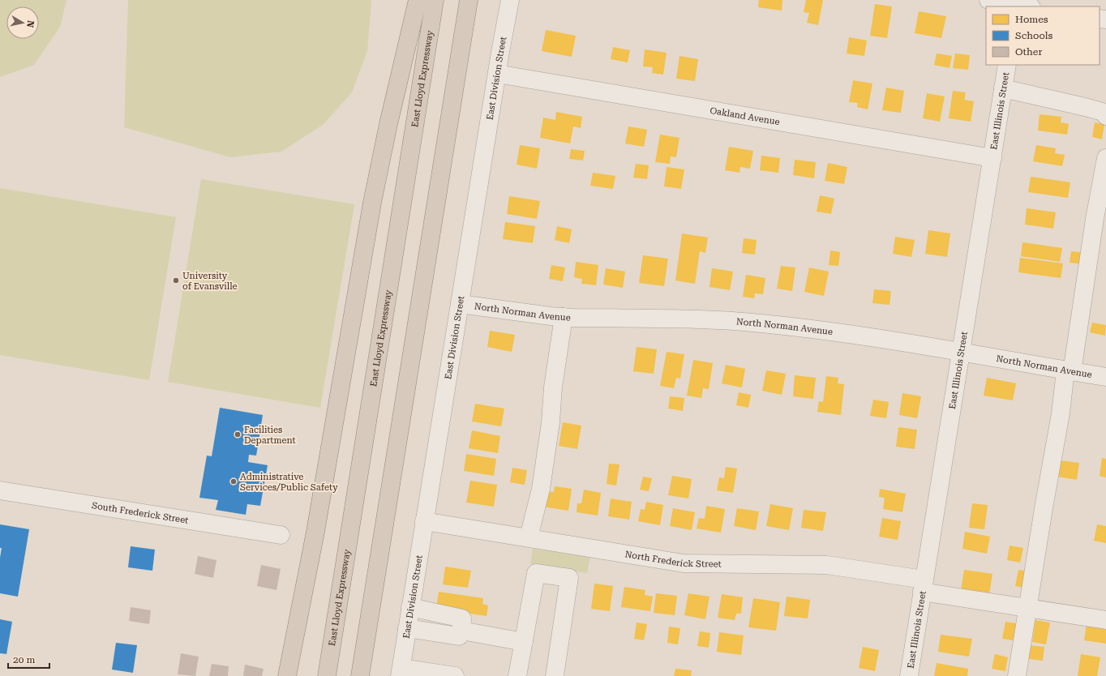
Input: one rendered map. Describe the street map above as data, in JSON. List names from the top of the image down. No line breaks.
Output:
{"streets":{"highway":["East Lloyd Expressway"],"street":["East Division Street","East Illinois Street","Oakland Avenue","North Norman Avenue","South Frederick Street","North Frederick Street"]},"crossings":[["East Division Street","Oakland Avenue"],["East Division Street","North Norman Avenue"],["East Division Street","North Frederick Street"],["East Illinois Street","Oakland Avenue"],["East Illinois Street","North Norman Avenue"],["East Illinois Street","North Frederick Street"]],"places":["University of Evansville","Facilities Department","Administrative Services/Public Safety"],"legend":["Homes","Schools","Other"],"scale_bar":"20 m","north":"right"}
